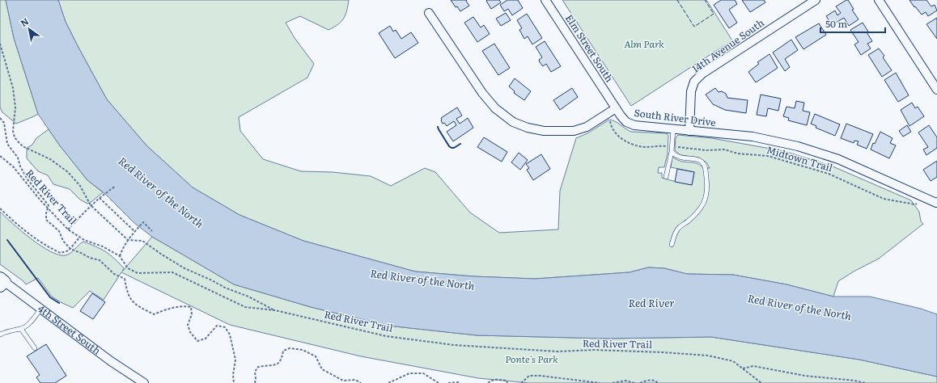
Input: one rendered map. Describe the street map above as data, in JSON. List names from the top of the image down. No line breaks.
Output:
{"streets":{"street":["14th Avenue South","Elm Street South","South River Drive","4th Street South"],"path":["Midtown Trail","Red River Trail"]},"crossings":[["14th Avenue South","South River Drive"],["Elm Street South","South River Drive"],["Elm Street South","Midtown Trail"],["South River Drive","Midtown Trail"]],"water":["Red River of the North","Red River"],"parks":["Alm Park","Ponte's Park"],"scale_bar":"50 m","north":"top left"}
